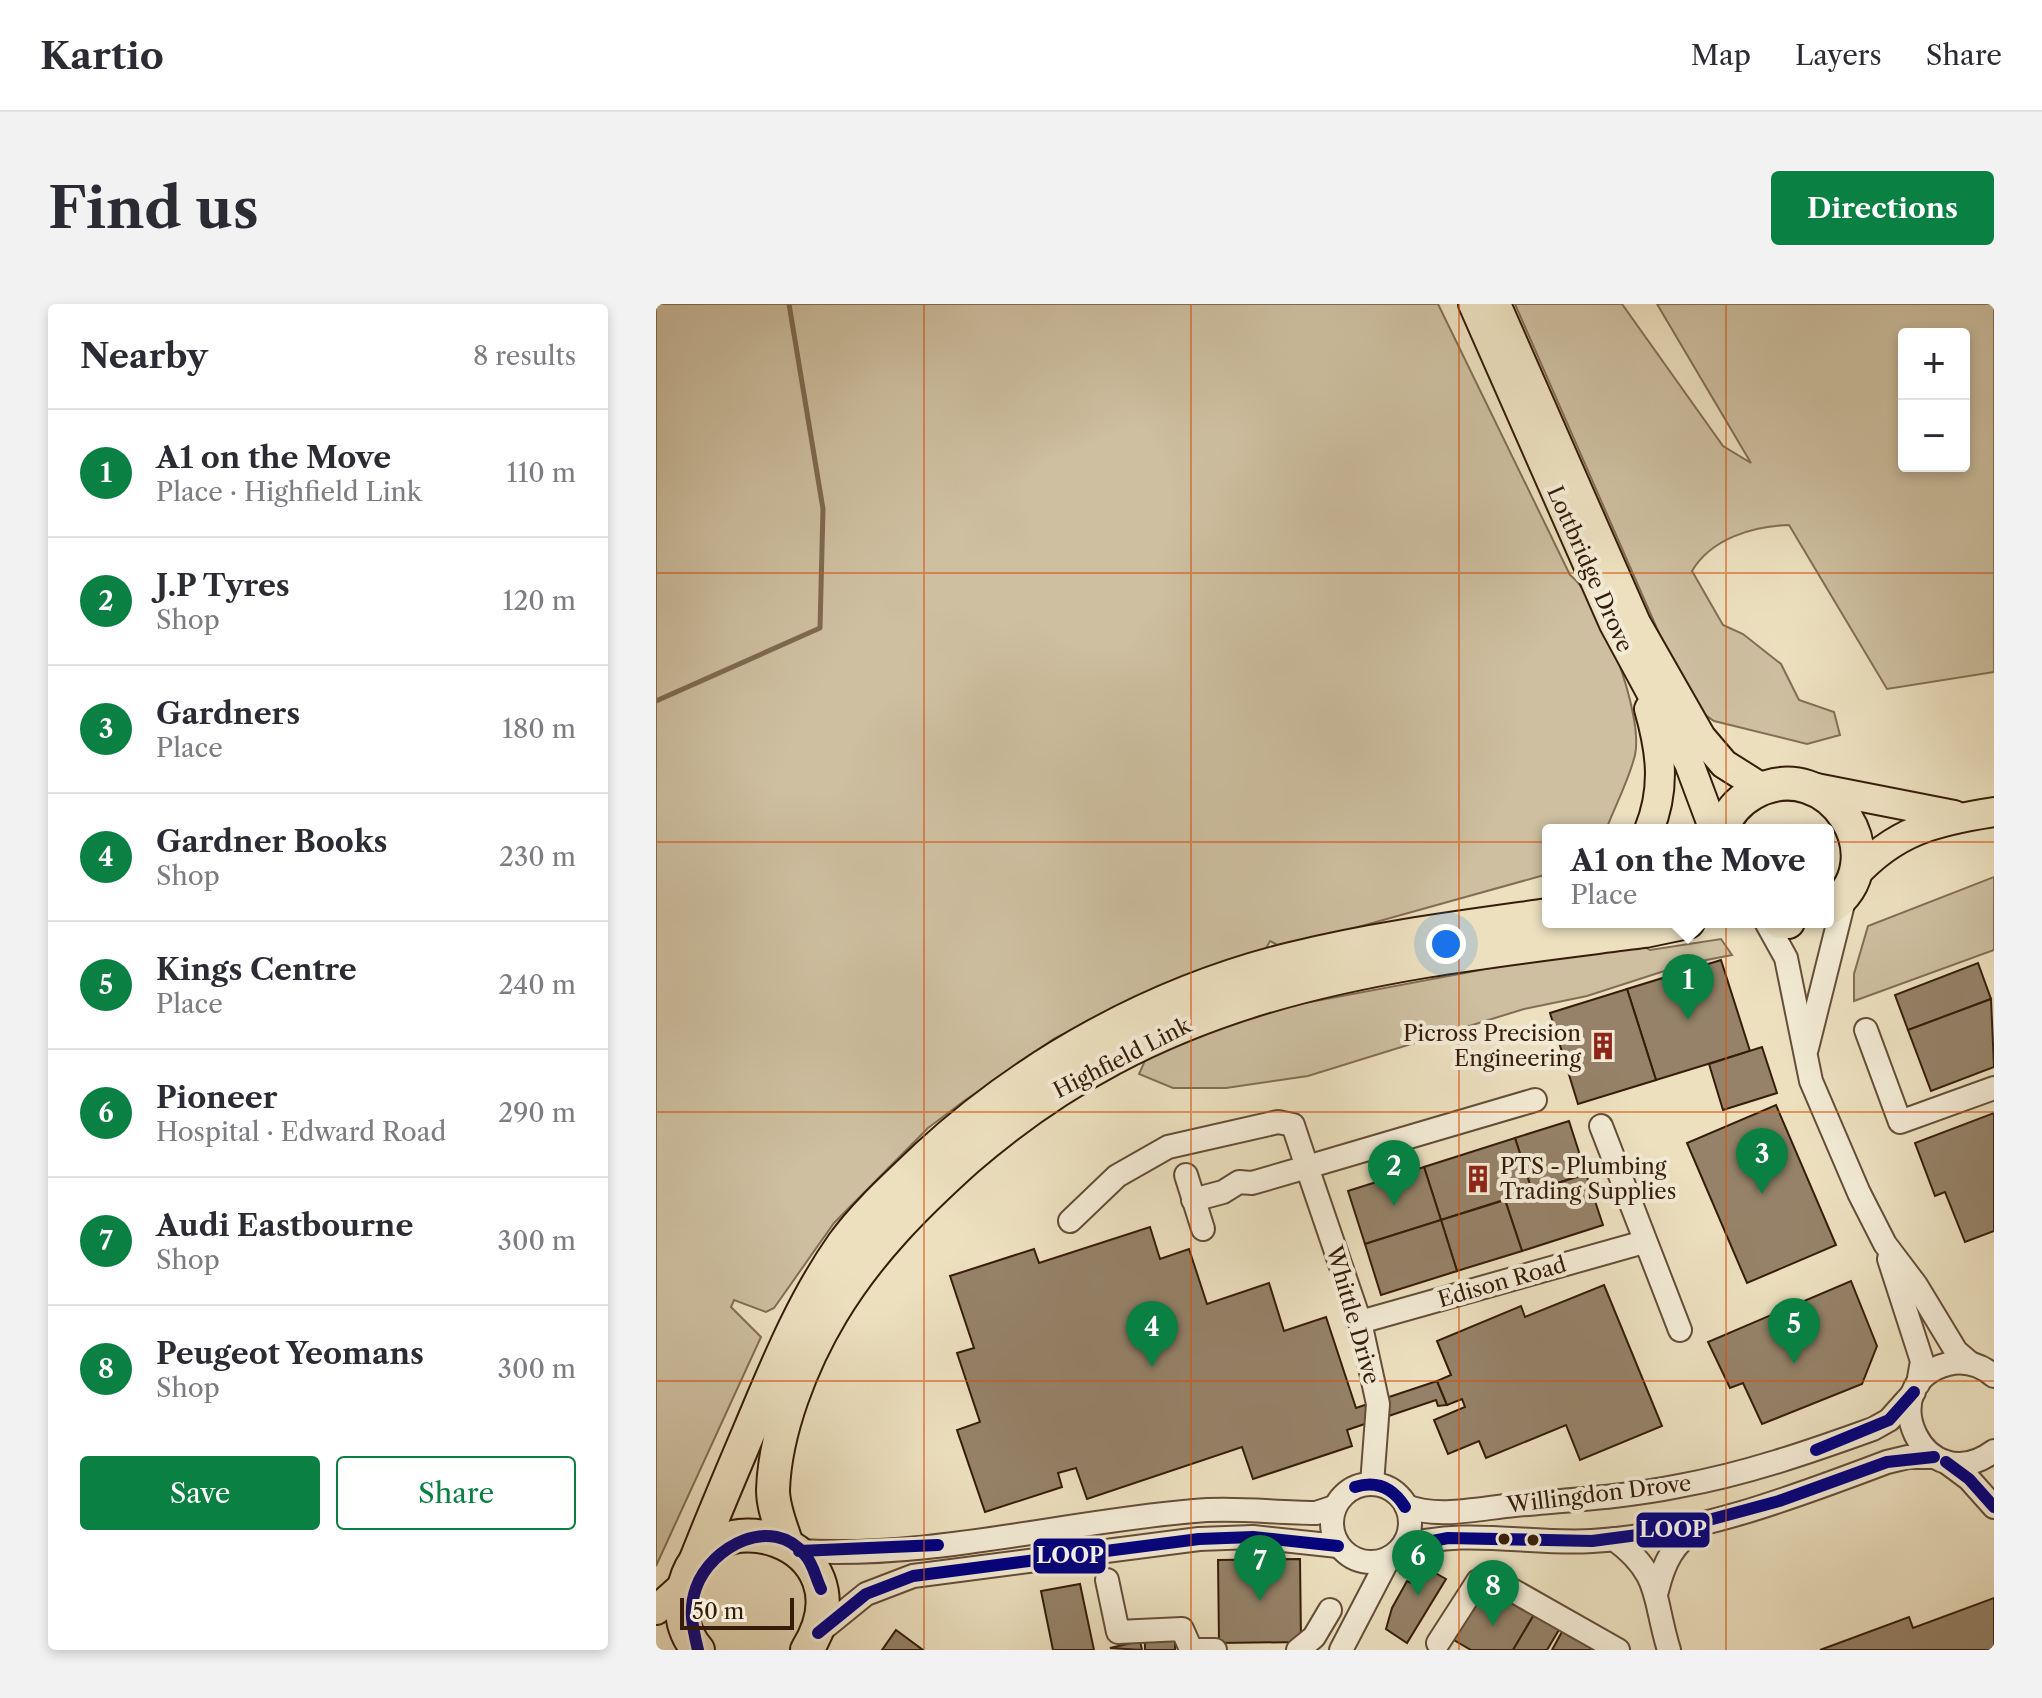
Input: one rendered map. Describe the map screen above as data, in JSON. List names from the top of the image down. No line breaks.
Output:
{"streets":{"highway":["Highfield Link"],"main road":["Lottbridge Drove"],"street":["Edison Road","Whittle Drive","Willingdon Drove"]},"crossings":[["Edison Road","Whittle Drive"],["Whittle Drive","Willingdon Drove"]],"places":{"building":["Picross Precision Engineering","PTS - Plumbing Trading Supplies"]},"lines":["transit line LOOP"],"scale_bar":"50 m","page":{"header":"Kartio","nav":["Map","Layers","Share"],"buttons":["Directions",["Save","Share"]],"title":"Find us","heading":["Nearby","8 results"],"map_buttons":["+","−"],"list":[{"mark":"1","name":"A1 on the Move","note":"Place · Highfield Link","value":"110 m"},{"mark":"2","name":"J.P Tyres","note":"Shop","value":"120 m"},{"mark":"3","name":"Gardners","note":"Place","value":"180 m"},{"mark":"4","name":"Gardner Books","note":"Shop","value":"230 m"},{"mark":"5","name":"Kings Centre","note":"Place","value":"240 m"},{"mark":"6","name":"Pioneer","note":"Hospital · Edward Road","value":"290 m"},{"mark":"7","name":"Audi Eastbourne","note":"Shop","value":"300 m"},{"mark":"8","name":"Peugeot Yeomans","note":"Shop","value":"300 m"}],"popup":["A1 on the Move","Place"],"pins":["1","3","2","5","4","6","7","8"],"scale":"50 m"}}
